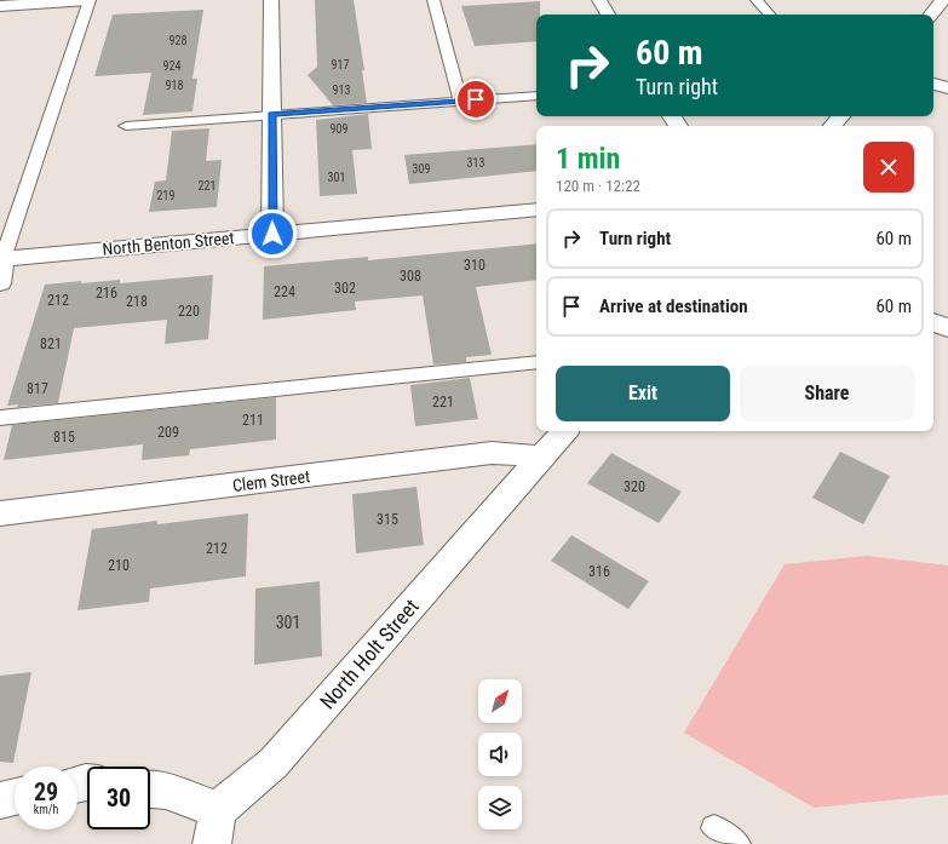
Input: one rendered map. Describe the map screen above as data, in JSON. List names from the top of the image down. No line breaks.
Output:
{"streets":{"street":["North Benton Street","Clem Street","North Holt Street"]},"crossings":[["Clem Street","North Holt Street"]],"house_numbers":["928","917","924","918","913","909","313","309","301","221","219","310","308","302","224","216","212","218","220","821","817","221","211","209","815","320","315","212","210","316","301"],"north":"top right","page":{"turn":["60 m","Turn right"],"heading":["1 min","120 m · 12:22"],"list":[{"name":"Turn right","value":"60 m"},{"name":"Arrive at destination","value":"60 m"}],"buttons":["Exit","Share"],"speed":"29 km/h","limit":"30"}}
